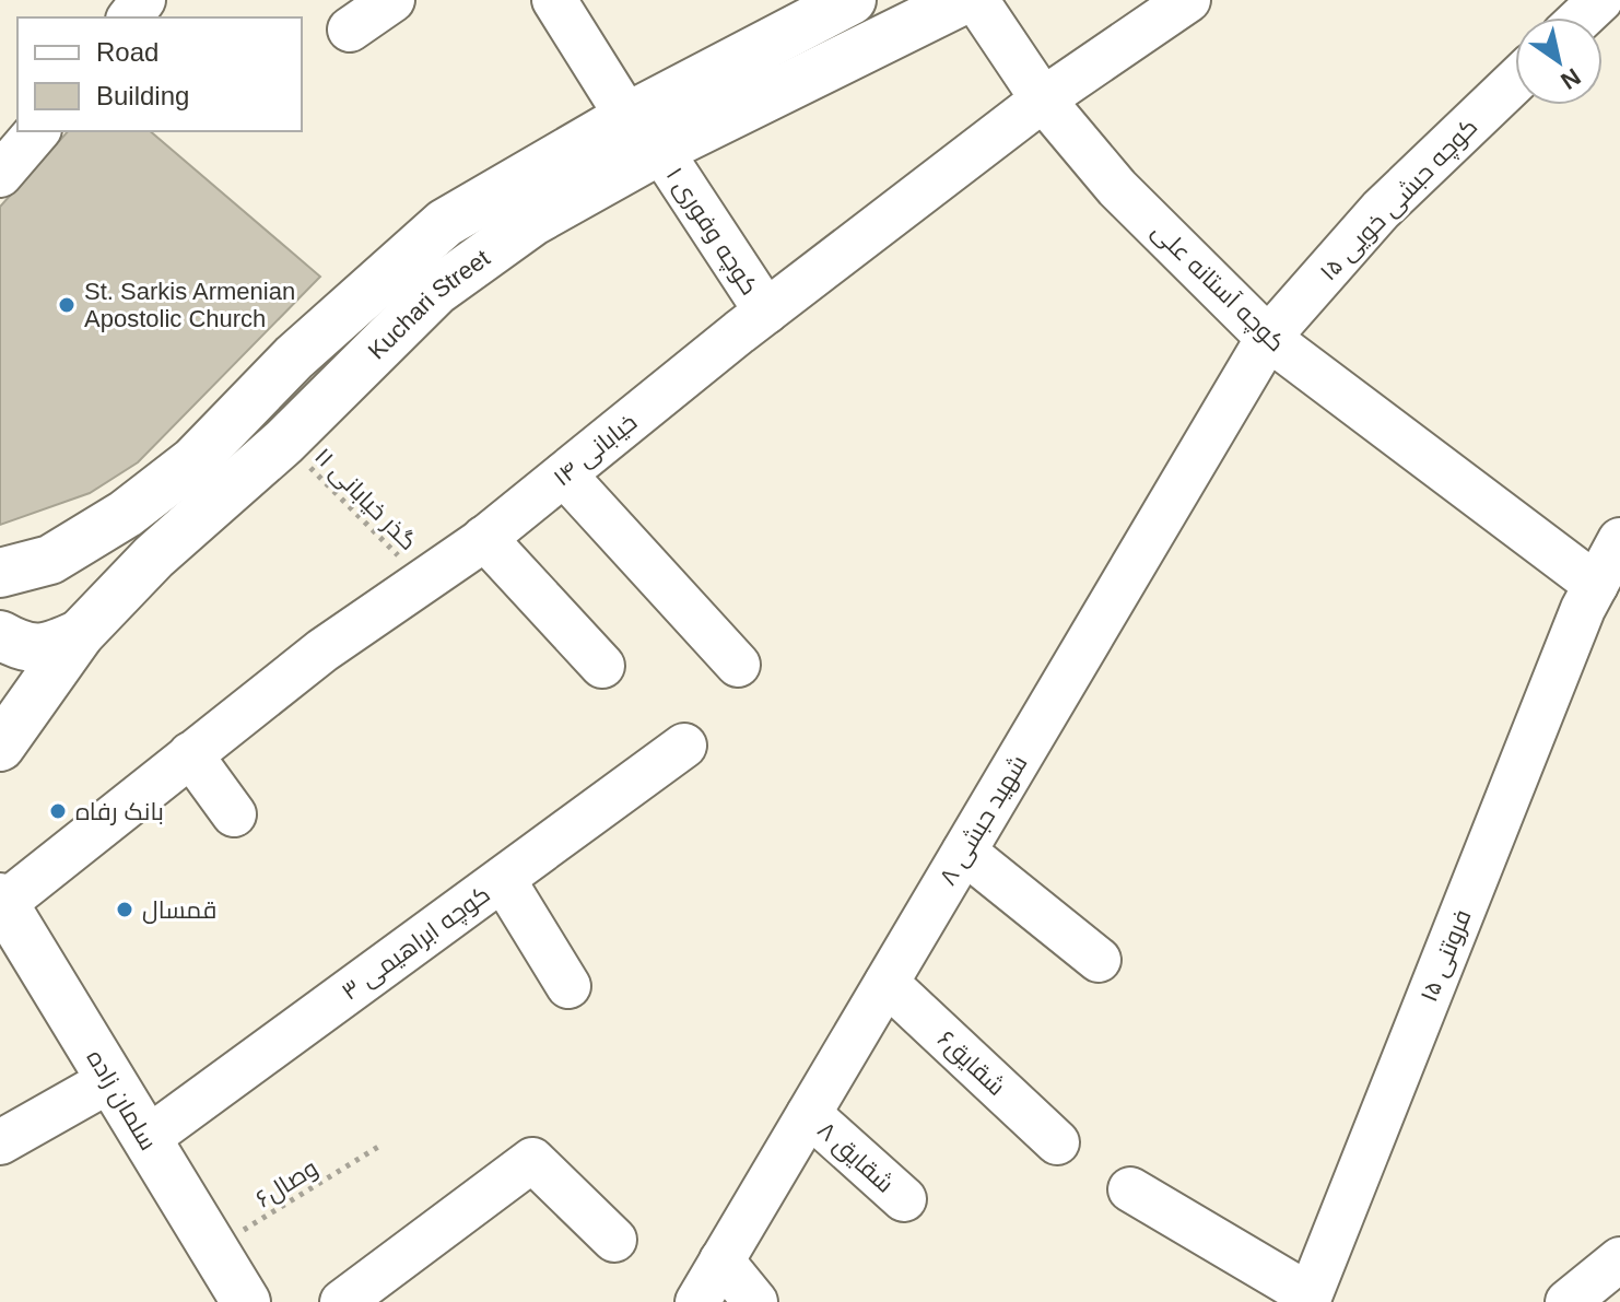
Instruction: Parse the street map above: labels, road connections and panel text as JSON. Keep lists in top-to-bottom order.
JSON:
{
  "streets": {
    "main road": ["Kuchari Street", "سلمان زاده"],
    "street": [
      "کوچه حبشی خویی ۱۵",
      "کوچه وفوری ۱",
      "کوچه آستانه علی",
      "خیابانی ۱۴",
      "شهید حبشی ۸",
      "کوچه ابراهیمی ۳",
      "فروتنی ۱۵",
      "شقایق۶",
      "شقایق ۸"
    ],
    "path": ["گذر خیابانی ۱۱", "وصال۶"]
  },
  "crossings": [
    ["کوچه حبشی خویی ۱۵", "کوچه آستانه علی"],
    ["کوچه حبشی خویی ۱۵", "شهید حبشی ۸"],
    ["کوچه وفوری ۱", "Kuchari Street"],
    ["کوچه وفوری ۱", "خیابانی ۱۴"],
    ["کوچه آستانه علی", "خیابانی ۱۴"],
    ["کوچه آستانه علی", "شهید حبشی ۸"],
    ["کوچه آستانه علی", "فروتنی ۱۵"],
    ["Kuchari Street", "گذر خیابانی ۱۱"],
    ["خیابانی ۱۴", "گذر خیابانی ۱۱"],
    ["خیابانی ۱۴", "سلمان زاده"],
    ["شهید حبشی ۸", "شقایق۶"],
    ["شهید حبشی ۸", "شقایق ۸"],
    ["کوچه ابراهیمی ۳", "سلمان زاده"],
    ["سلمان زاده", "وصال۶"]
  ],
  "places": ["St. Sarkis Armenian Apostolic Church", "بانک رفاه", "قمسال"],
  "legend": ["Road", "Building"],
  "north": "bottom right"
}
